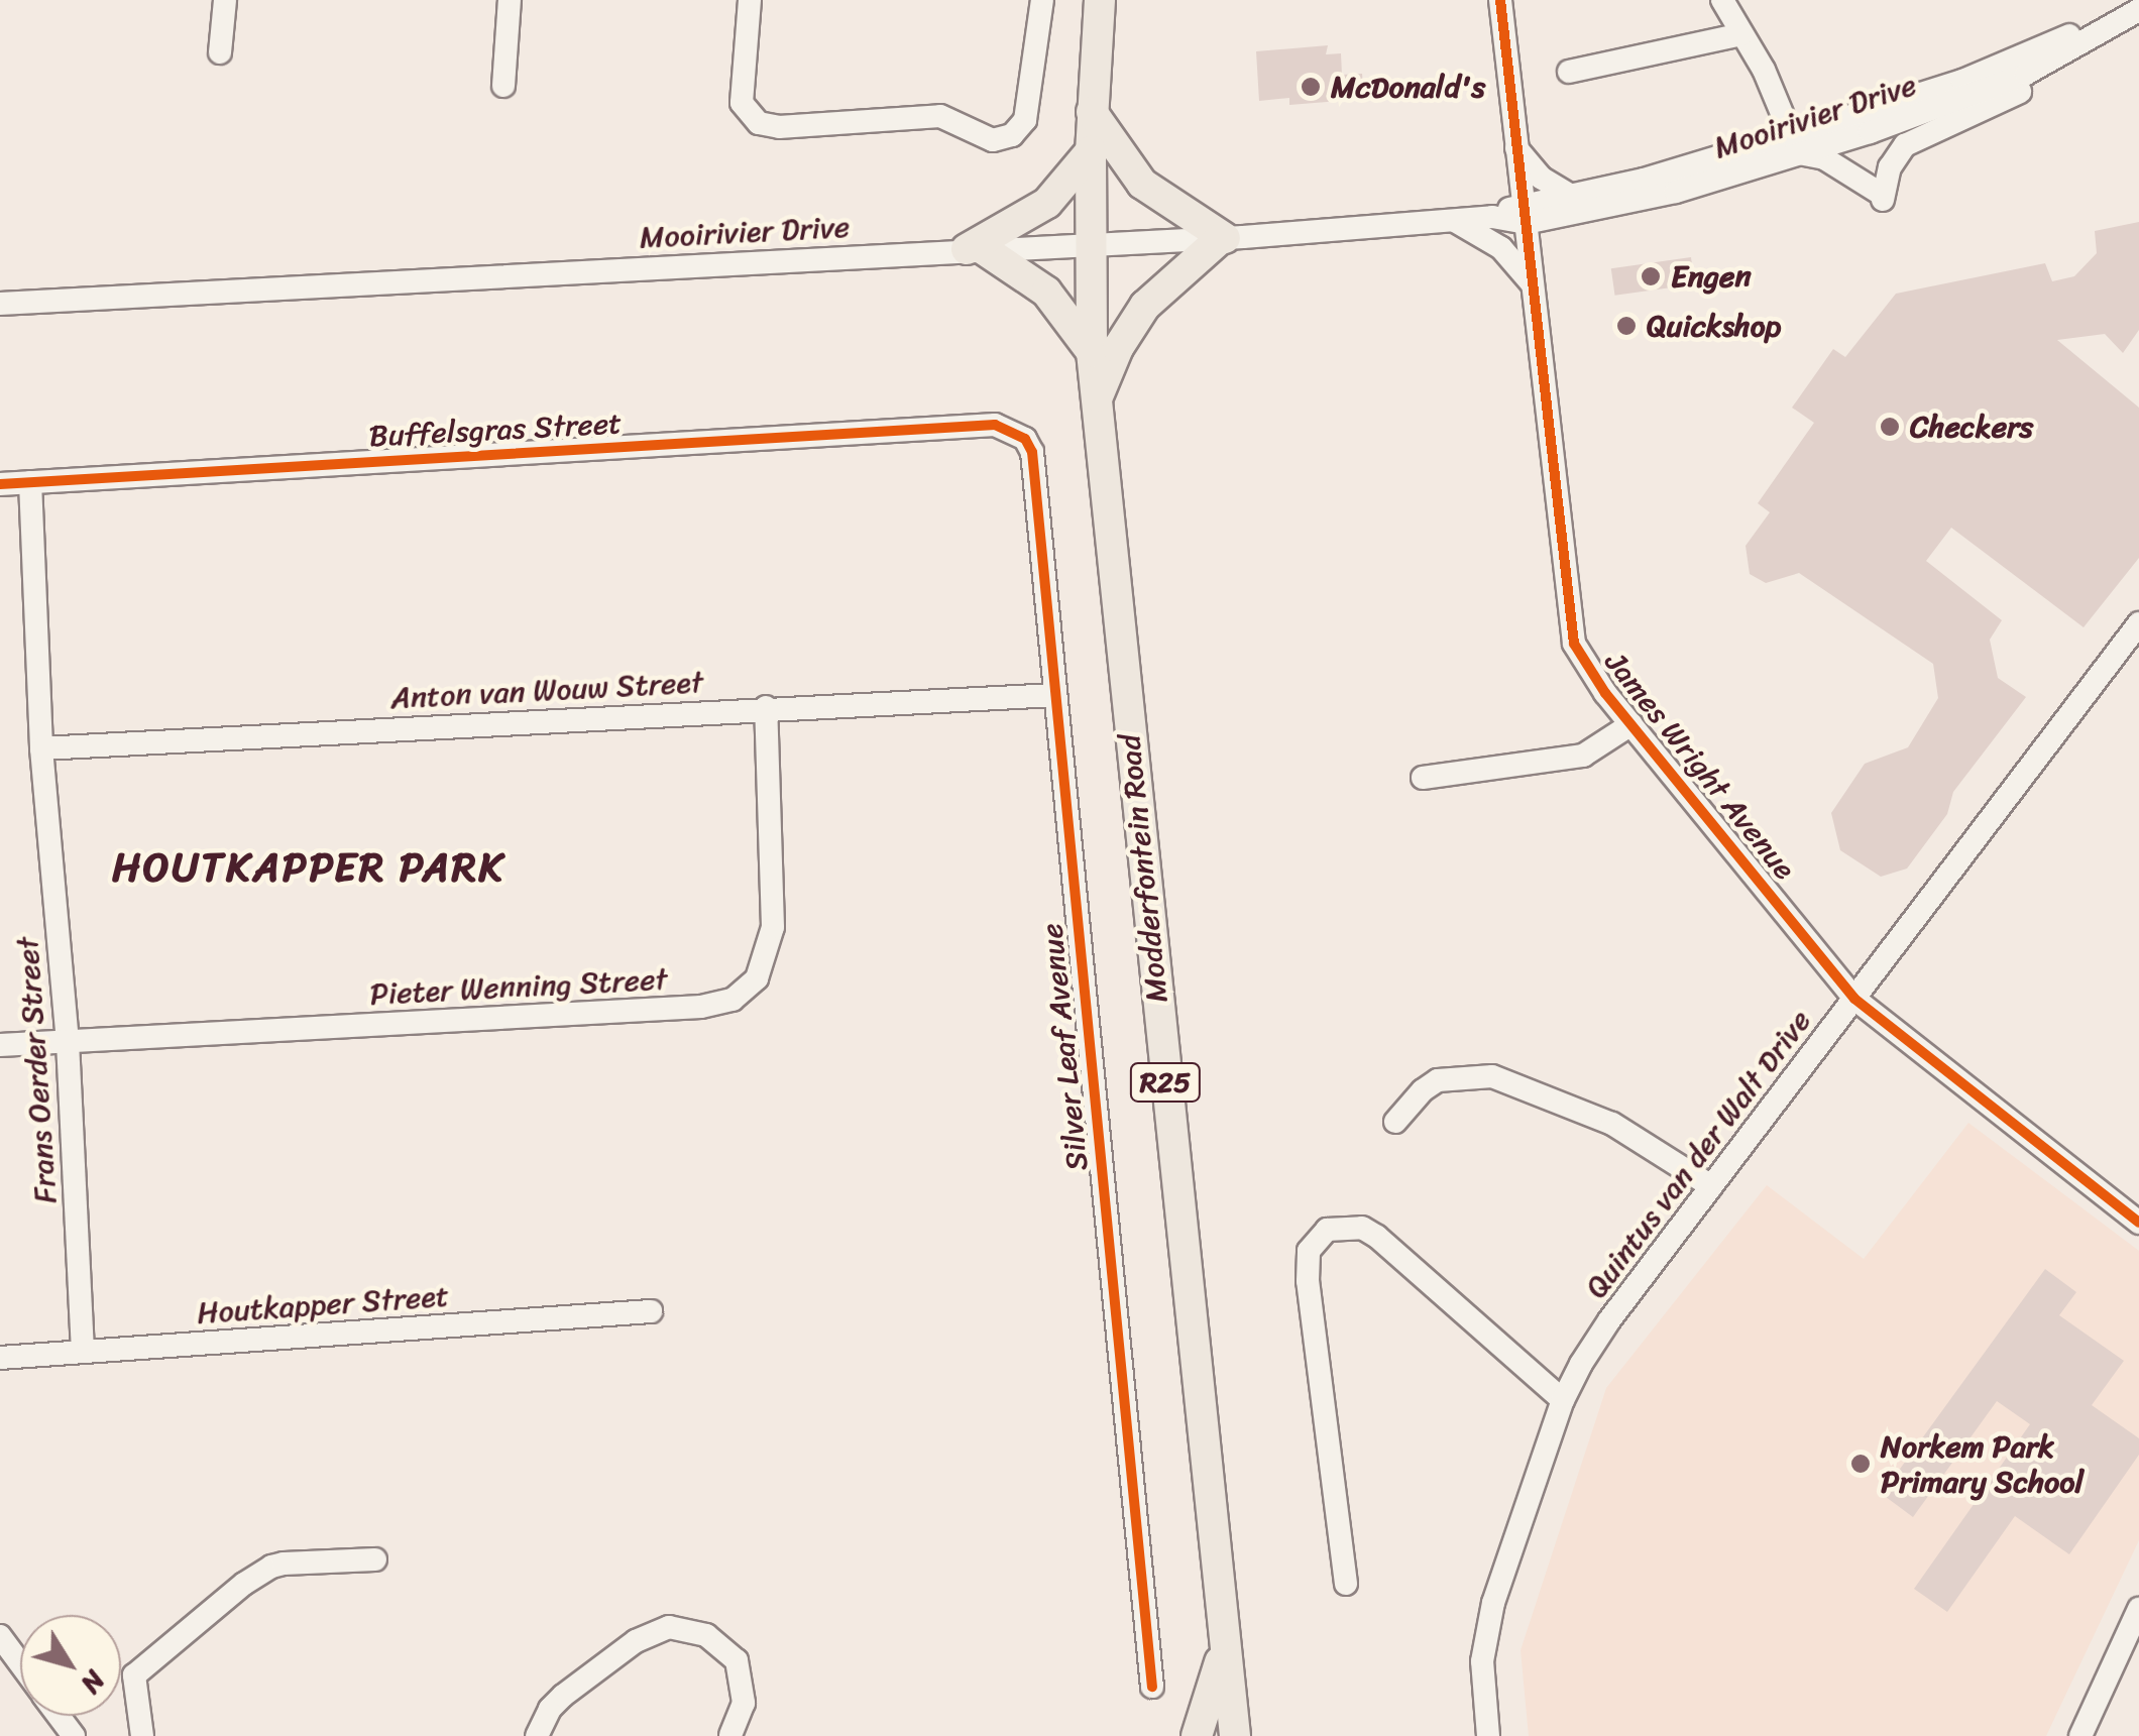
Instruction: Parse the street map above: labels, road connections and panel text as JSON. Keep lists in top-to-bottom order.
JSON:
{
  "streets": {
    "main road": ["Modderfontein Road", "R25"],
    "street": [
      "Mooirivier Drive",
      "Buffelsgras Street",
      "Anton van Wouw Street",
      "James Wright Avenue",
      "Pieter Wenning Street",
      "Silver Leaf Avenue",
      "Frans Oerder Street",
      "Quintus van der Walt Drive",
      "Houtkapper Street"
    ]
  },
  "crossings": [
    ["Mooirivier Drive", "James Wright Avenue"],
    ["Mooirivier Drive", "Modderfontein Road"],
    ["Buffelsgras Street", "Silver Leaf Avenue"],
    ["Buffelsgras Street", "Frans Oerder Street"],
    ["Anton van Wouw Street", "Pieter Wenning Street"],
    ["Anton van Wouw Street", "Silver Leaf Avenue"],
    ["Anton van Wouw Street", "Frans Oerder Street"],
    ["James Wright Avenue", "Quintus van der Walt Drive"],
    ["Pieter Wenning Street", "Frans Oerder Street"],
    ["Frans Oerder Street", "Houtkapper Street"]
  ],
  "districts": ["HOUTKAPPER PARK"],
  "places": [
    "McDonald's",
    "Engen",
    "Quickshop",
    "Checkers",
    "Norkem Park Primary School"
  ],
  "north": "bottom right"
}
